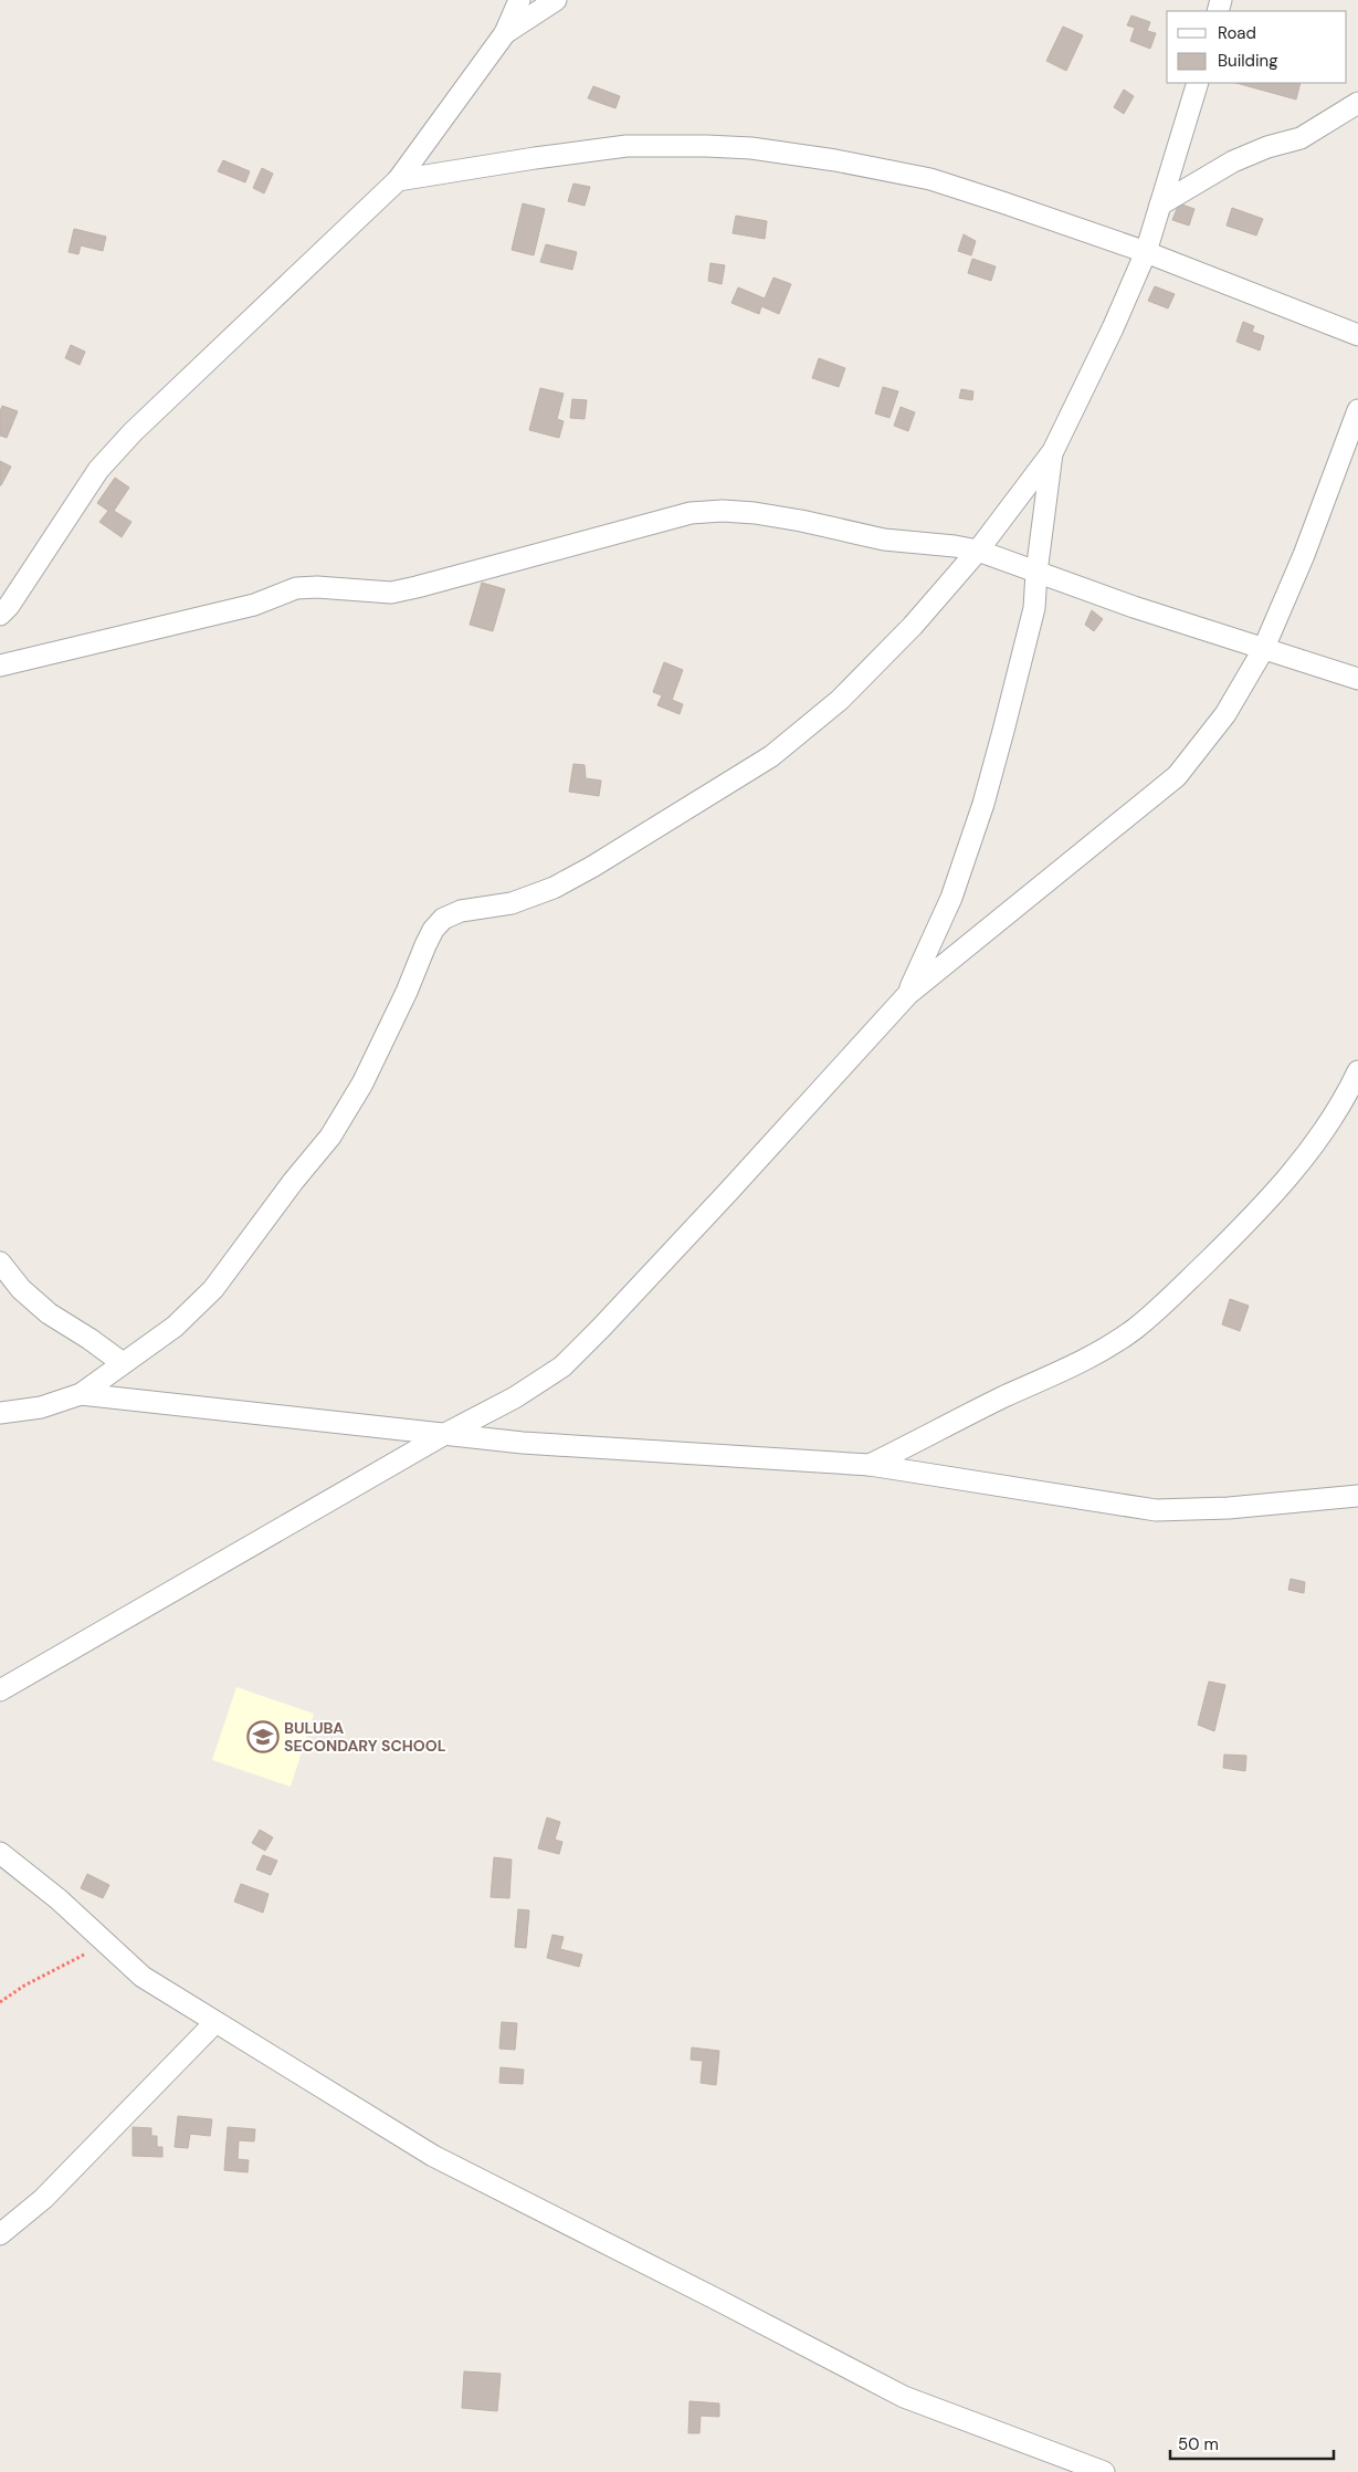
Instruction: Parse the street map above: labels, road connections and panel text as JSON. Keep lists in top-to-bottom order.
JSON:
{
  "places": {
    "school or university": ["BULUBA SECONDARY SCHOOL"]
  },
  "legend": ["Road", "Building"],
  "scale_bar": "50 m"
}
